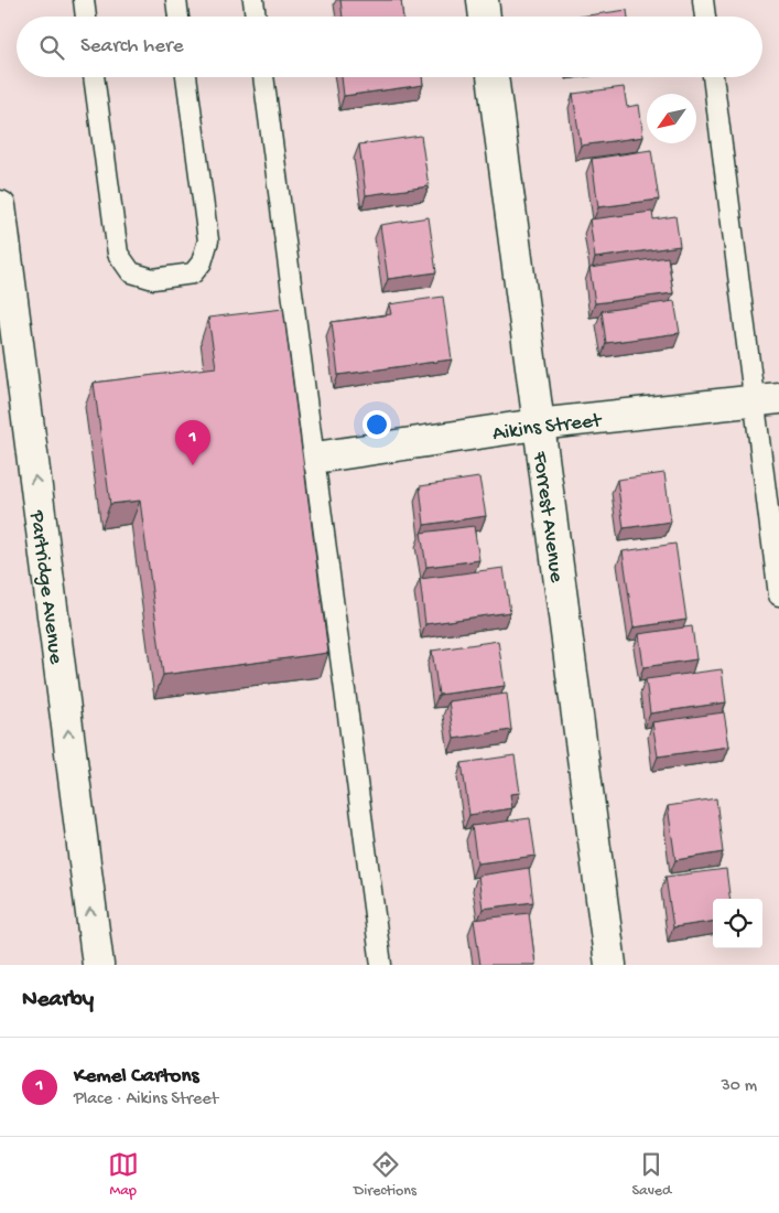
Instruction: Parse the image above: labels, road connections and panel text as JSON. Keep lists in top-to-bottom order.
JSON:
{
  "streets": {
    "street": ["Aikins Street", "Forrest Avenue", "Partridge Avenue"]
  },
  "crossings": [
    ["Aikins Street", "Forrest Avenue"]
  ],
  "one_way": ["Partridge Avenue"],
  "north": "bottom left",
  "page": {
    "search": "Search here",
    "pins": "1",
    "heading": "Nearby",
    "list": [
      {
        "mark": "1",
        "name": "Kemel Cartons",
        "note": "Place · Aikins Street",
        "value": "30 m"
      }
    ],
    "nav": ["Map", "Directions", "Saved"]
  }
}
